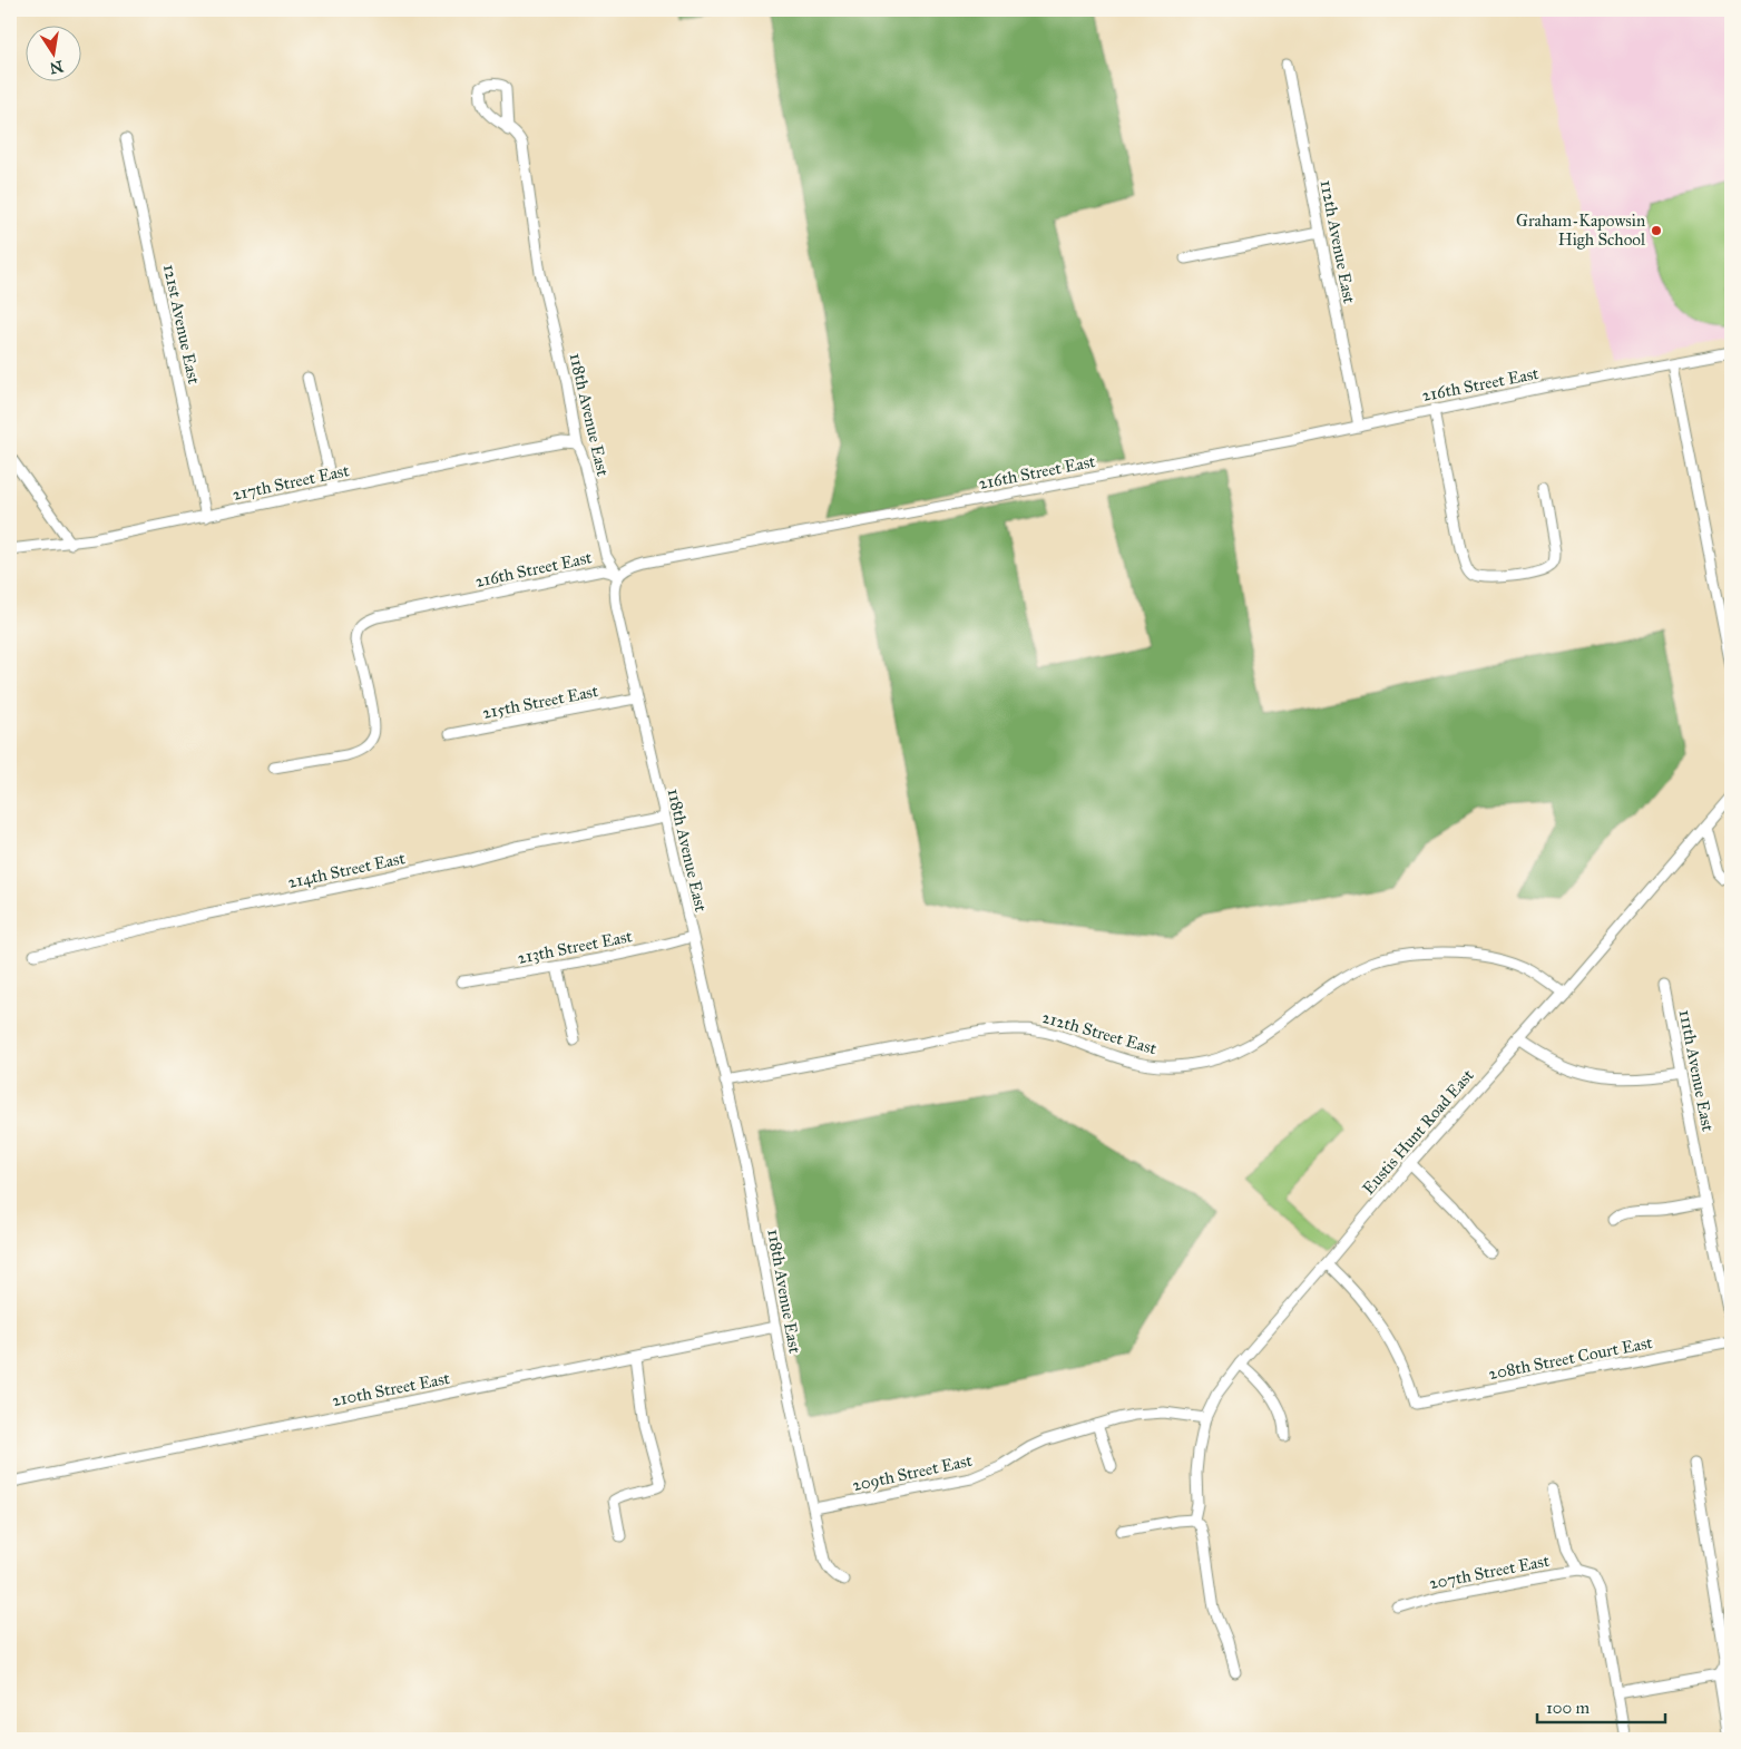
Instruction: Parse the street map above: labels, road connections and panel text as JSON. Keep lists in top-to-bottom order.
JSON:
{
  "streets": {
    "street": [
      "112th Avenue East",
      "121st Avenue East",
      "216th Street East",
      "118th Avenue East",
      "217th Street East",
      "215th Street East",
      "214th Street East",
      "213th Street East",
      "212th Street East",
      "111th Avenue East",
      "Eustis Hunt Road East",
      "208th Street Court East",
      "210th Street East",
      "209th Street East",
      "207th Street East"
    ]
  },
  "crossings": [
    ["112th Avenue East", "216th Street East"],
    ["121st Avenue East", "217th Street East"],
    ["216th Street East", "118th Avenue East"],
    ["118th Avenue East", "217th Street East"],
    ["118th Avenue East", "215th Street East"],
    ["118th Avenue East", "214th Street East"],
    ["118th Avenue East", "213th Street East"],
    ["118th Avenue East", "212th Street East"],
    ["118th Avenue East", "210th Street East"],
    ["118th Avenue East", "209th Street East"],
    ["212th Street East", "Eustis Hunt Road East"],
    ["Eustis Hunt Road East", "208th Street Court East"],
    ["Eustis Hunt Road East", "209th Street East"]
  ],
  "places": ["Graham-Kapowsin High School"],
  "scale_bar": "100 m",
  "north": "bottom"
}
